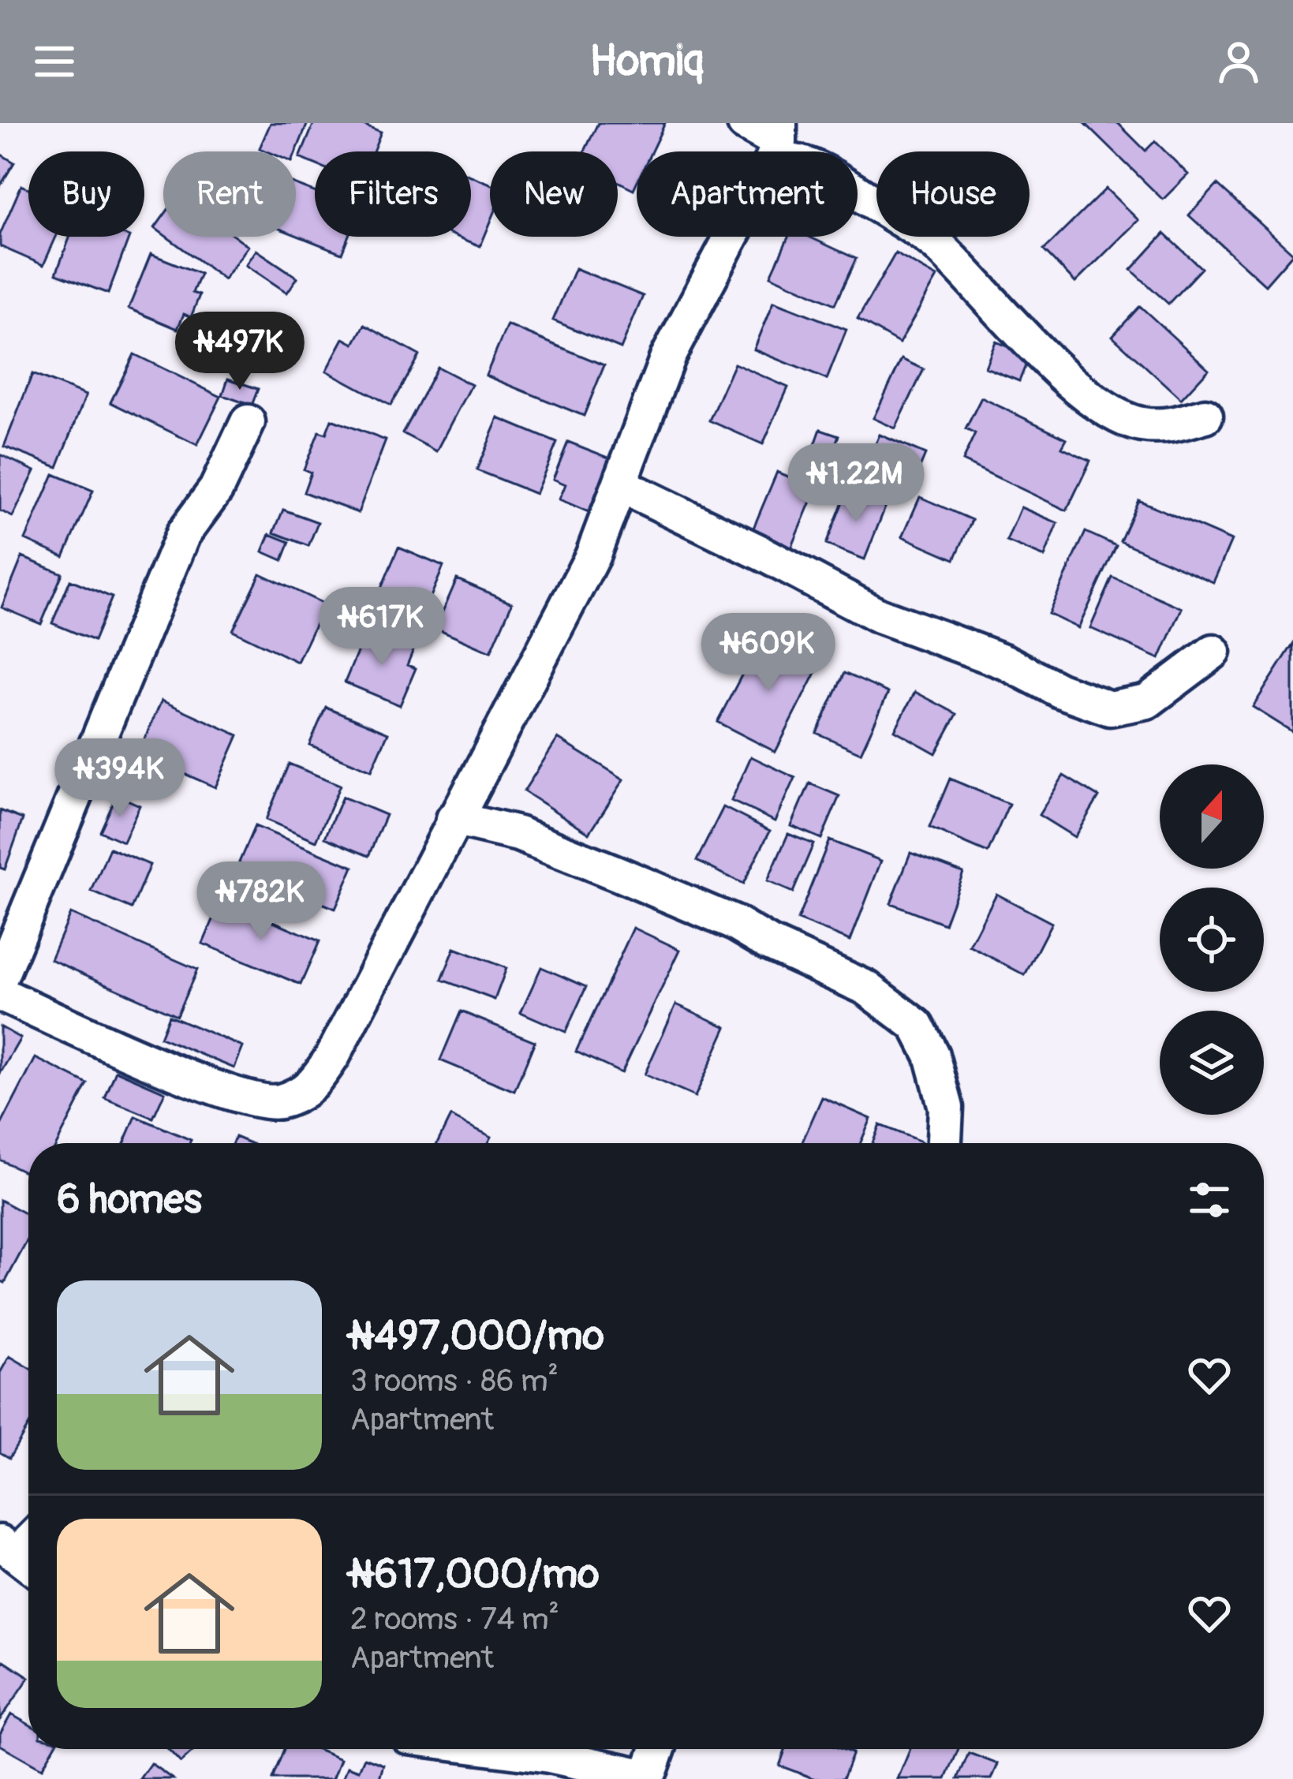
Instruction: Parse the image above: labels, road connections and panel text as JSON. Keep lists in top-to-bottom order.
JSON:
{
  "north": "top",
  "page": {
    "header": "Homiq",
    "chip": [
      "Buy",
      "Rent",
      "Filters",
      "New",
      "Apartment",
      "House"
    ],
    "price": [
      "₦497K",
      "₦1.22M",
      "₦617K",
      "₦609K",
      "₦394K",
      "₦782K"
    ],
    "heading": "6 homes",
    "list": [
      {
        "name": "₦497,000/mo",
        "note": "3 rooms · 86 m² · Apartment"
      },
      {
        "name": "₦617,000/mo",
        "note": "2 rooms · 74 m² · Apartment"
      }
    ]
  }
}
